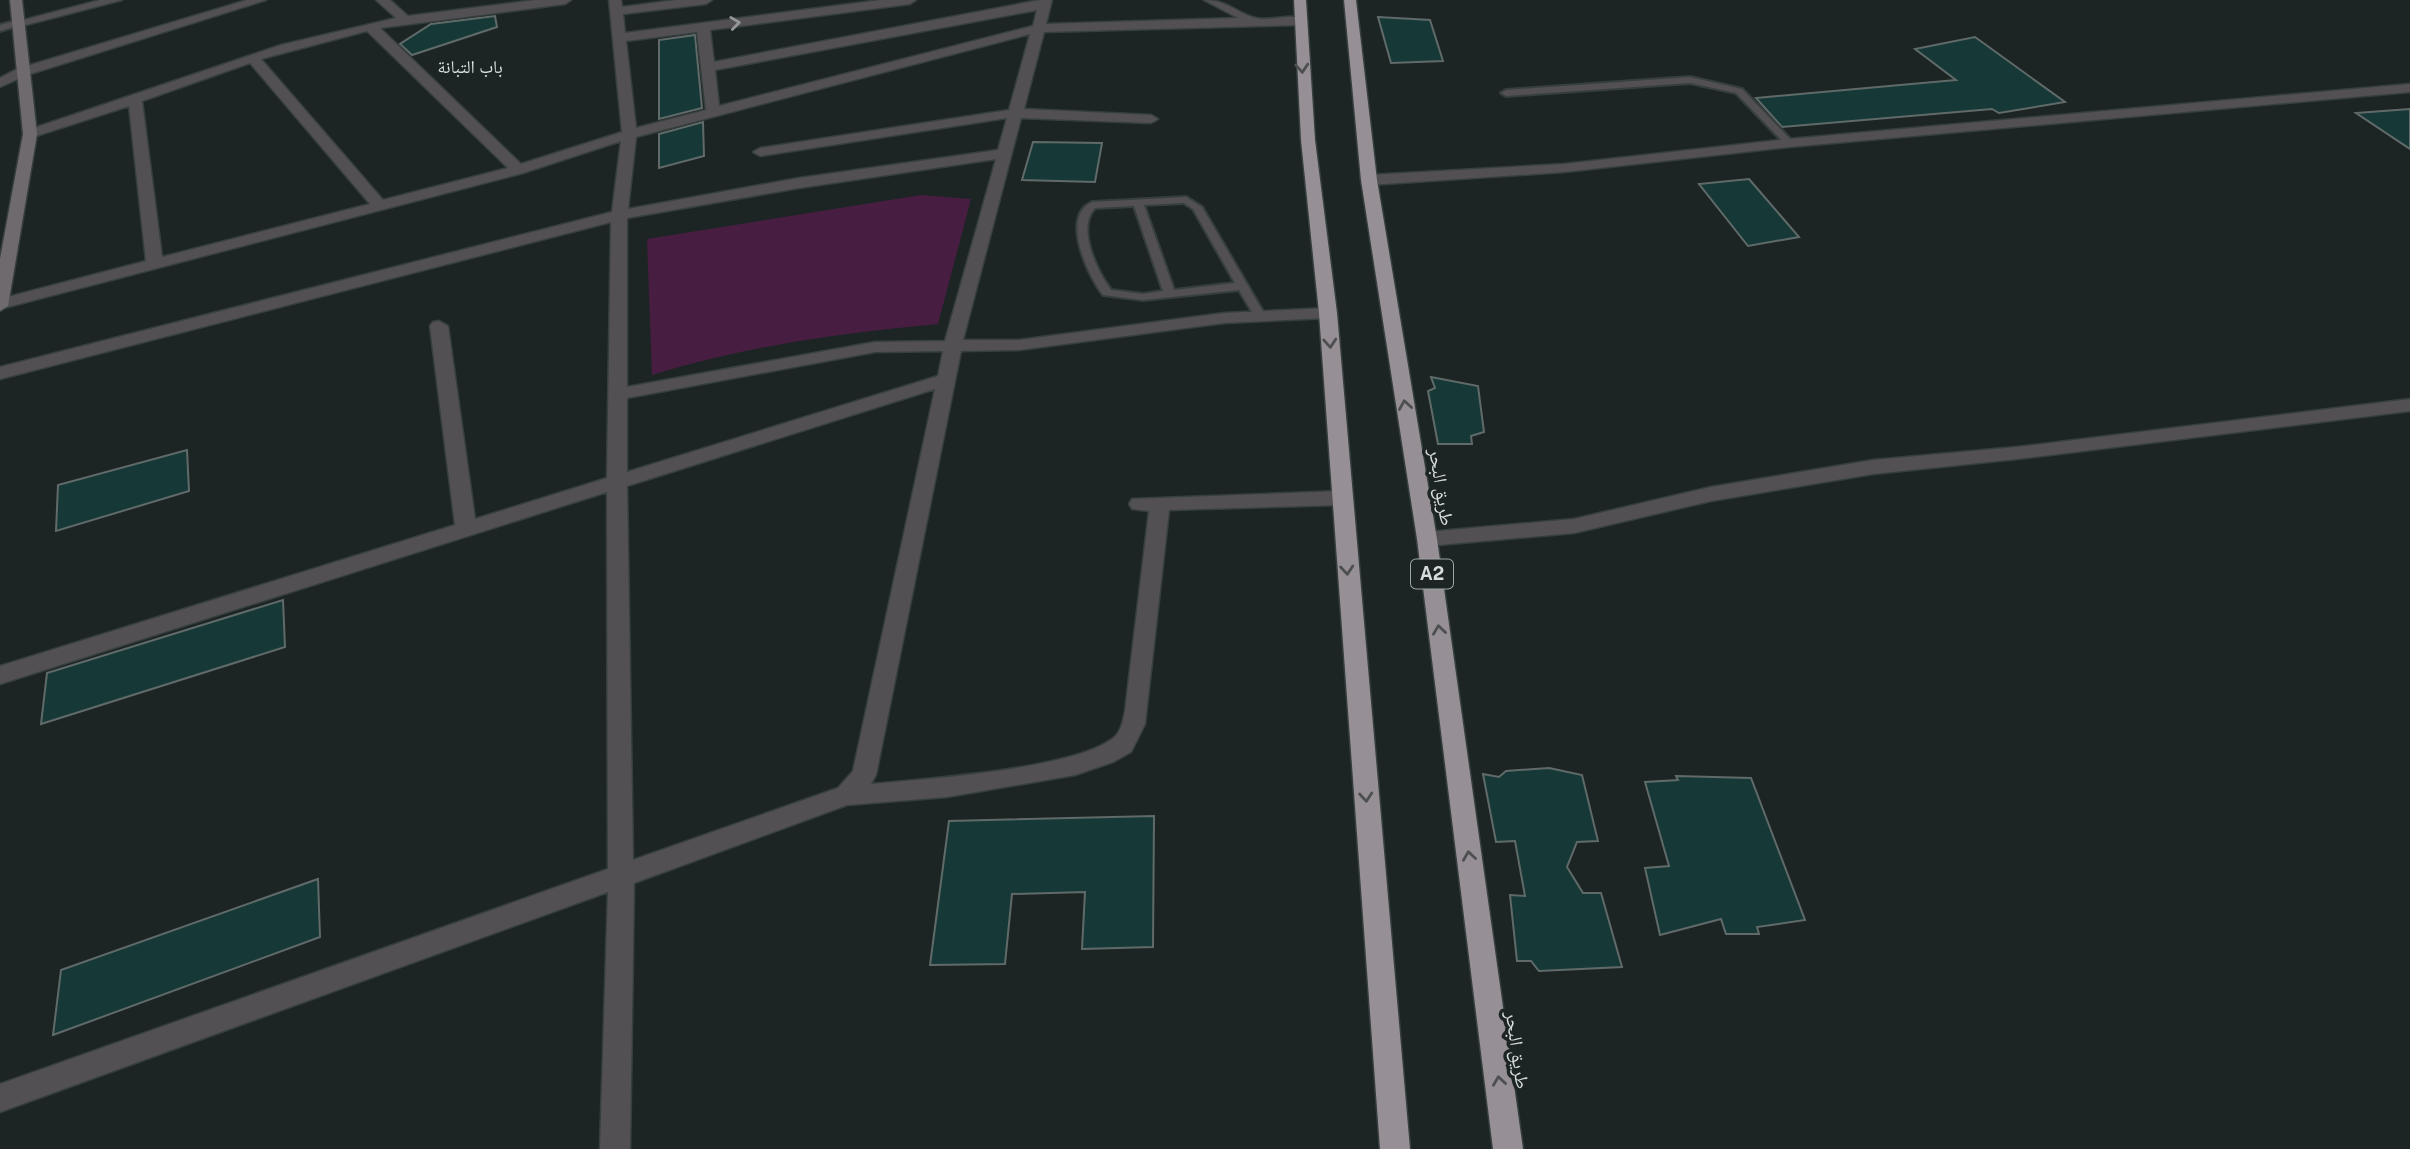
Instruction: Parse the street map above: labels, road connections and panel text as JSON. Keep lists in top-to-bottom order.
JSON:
{
  "streets": {
    "highway": ["طريق البحر", "A2"]
  },
  "districts": ["باب التبانة"]
}
